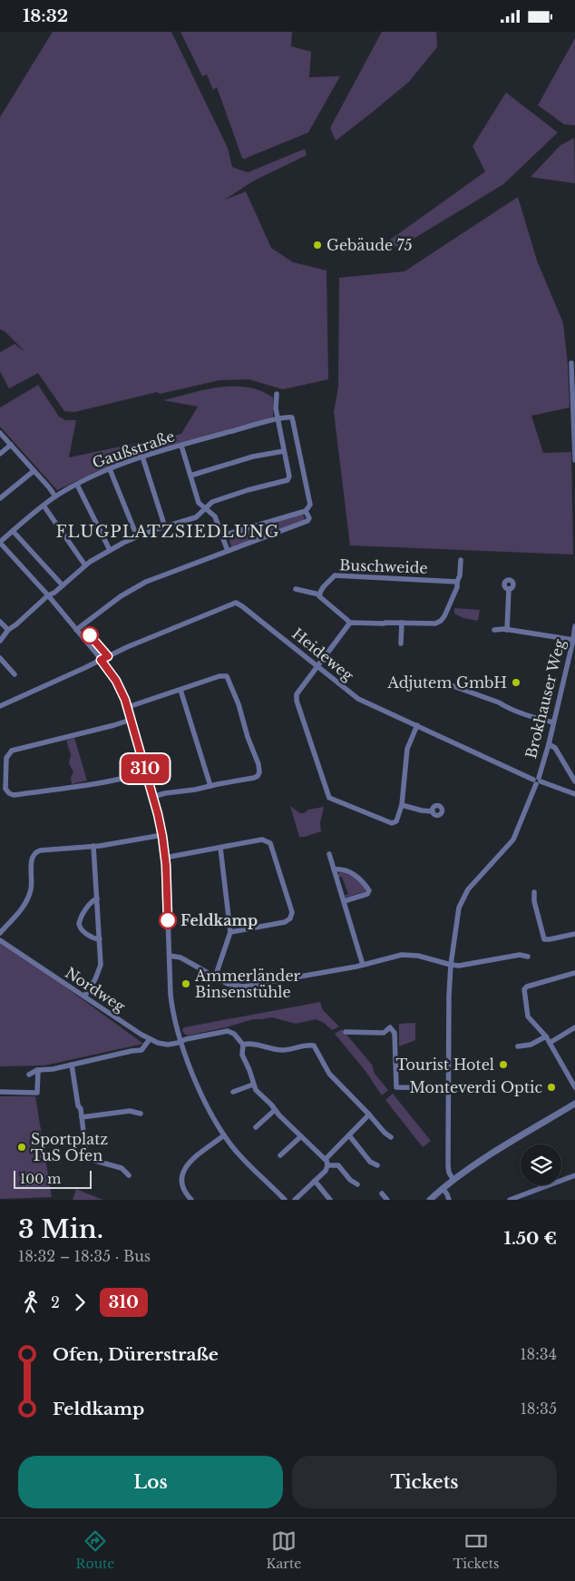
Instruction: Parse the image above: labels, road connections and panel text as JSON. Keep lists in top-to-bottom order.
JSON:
{
  "streets": {
    "street": [
      "Gaußstraße",
      "Buschweide",
      "Heideweg",
      "Brokhauser Weg",
      "Nordweg"
    ]
  },
  "crossings": [
    ["Heideweg", "Brokhauser Weg"]
  ],
  "districts": ["FLUGPLATZSIEDLUNG"],
  "places": [
    "Gebäude 75",
    "Adjutem GmbH",
    "Feldkamp",
    "Ammerländer Binsenstühle",
    "Tourist Hotel",
    "Monteverdi Optic",
    "Sportplatz TuS Ofen"
  ],
  "lines": ["bus line 310"],
  "scale_bar": "100 m",
  "page": {
    "status": "18:32",
    "on_map": "310",
    "scale": "100 m",
    "heading": ["3 Min.", "18:32 – 18:35 · Bus", "1.50 €"],
    "legs": ["2", "310"],
    "list": [
      {
        "name": "Ofen, Dürerstraße",
        "value": "18:34"
      },
      {
        "name": "Feldkamp",
        "value": "18:35"
      }
    ],
    "buttons": ["Los", "Tickets"],
    "tabs": ["Route", "Karte", "Tickets"]
  }
}
